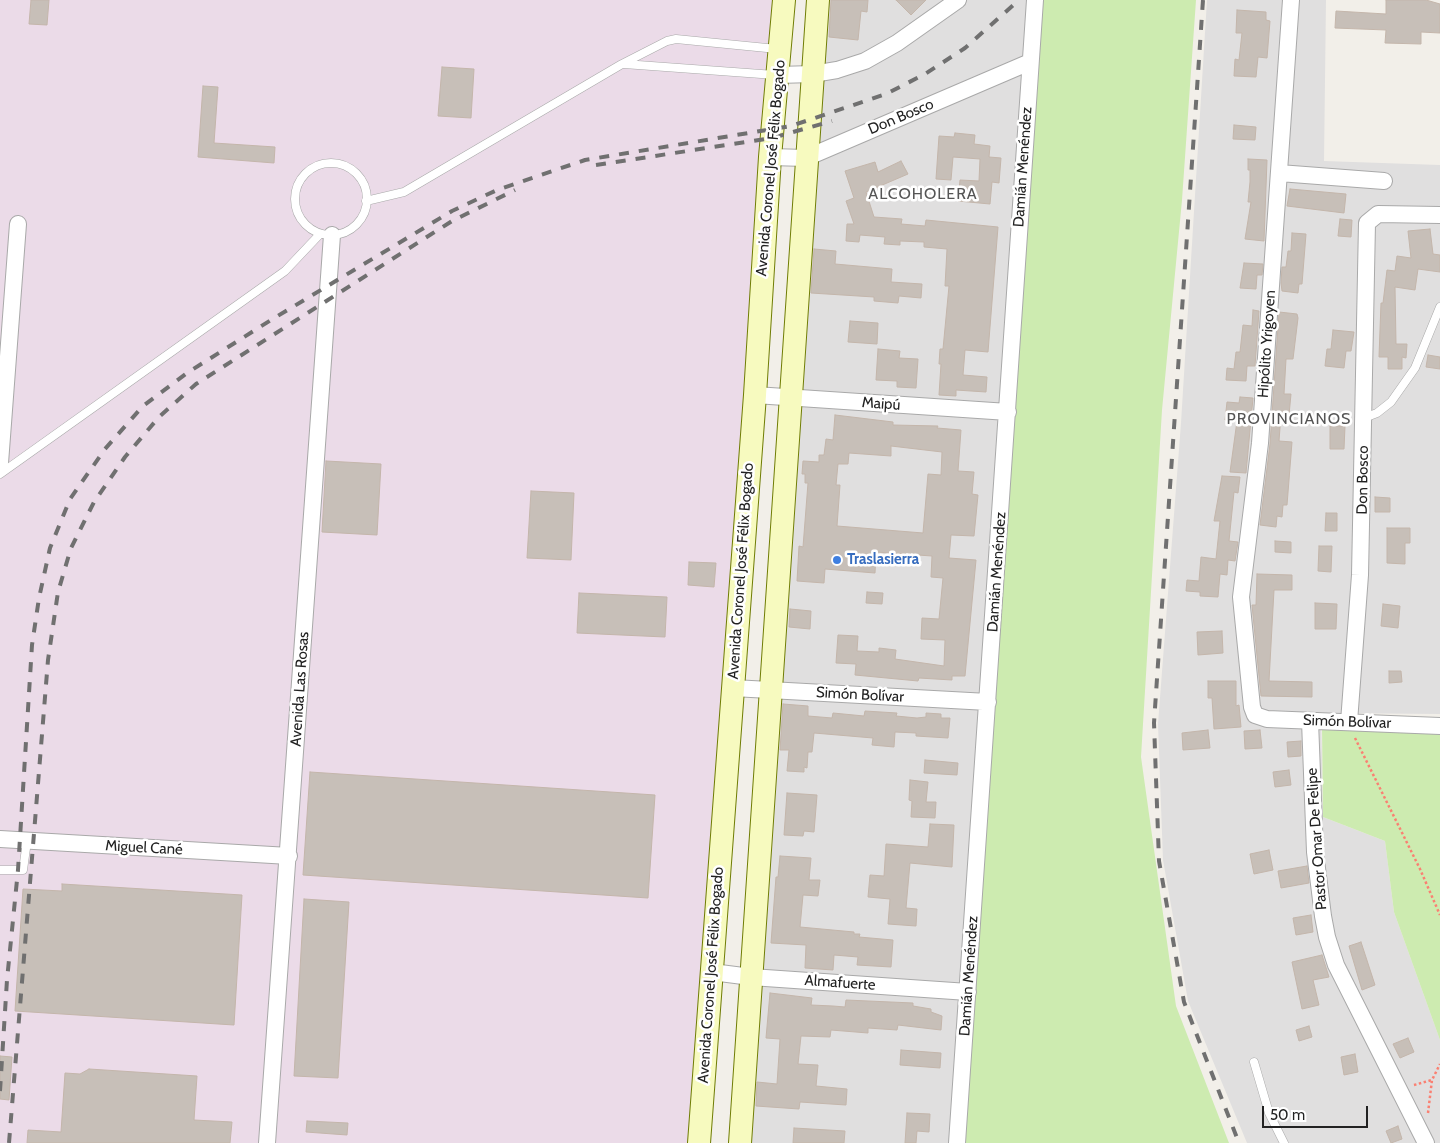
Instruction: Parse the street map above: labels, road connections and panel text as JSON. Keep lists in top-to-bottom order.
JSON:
{
  "streets": {
    "main road": ["Avenida Coronel José Félix Bogado"],
    "street": [
      "Don Bosco",
      "Damián Menéndez",
      "Hipólito Yrigoyen",
      "Maipú",
      "Avenida Las Rosas",
      "Simón Bolívar",
      "Pastor Omar De Felipe",
      "Miguel Cané",
      "Almafuerte"
    ]
  },
  "crossings": [
    ["Don Bosco", "Damián Menéndez"],
    ["Don Bosco", "Avenida Coronel José Félix Bogado"],
    ["Don Bosco", "Simón Bolívar"],
    ["Damián Menéndez", "Maipú"],
    ["Damián Menéndez", "Simón Bolívar"],
    ["Damián Menéndez", "Almafuerte"],
    ["Avenida Coronel José Félix Bogado", "Maipú"],
    ["Avenida Coronel José Félix Bogado", "Simón Bolívar"],
    ["Avenida Coronel José Félix Bogado", "Almafuerte"],
    ["Hipólito Yrigoyen", "Simón Bolívar"],
    ["Avenida Las Rosas", "Miguel Cané"],
    ["Simón Bolívar", "Pastor Omar De Felipe"]
  ],
  "districts": ["ALCOHOLERA", "PROVINCIANOS"],
  "places": ["Traslasierra"],
  "scale_bar": "50 m"
}
